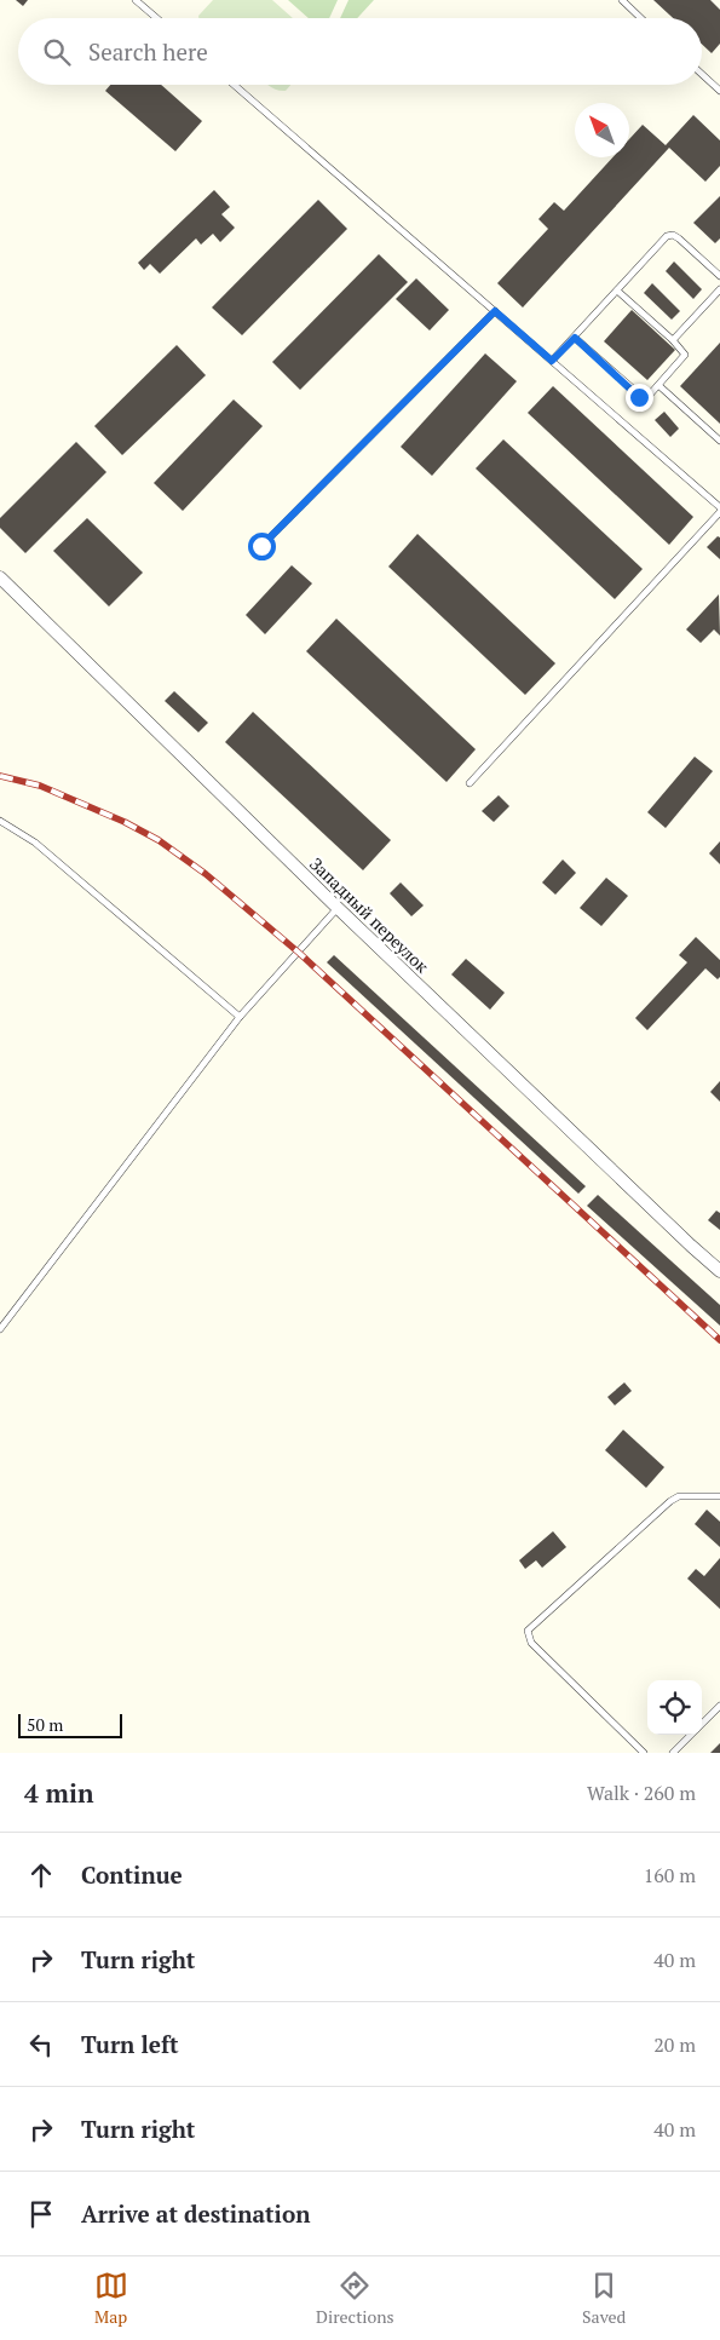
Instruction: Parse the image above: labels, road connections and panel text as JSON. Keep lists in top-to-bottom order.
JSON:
{
  "streets": {
    "street": ["Западный переулок"]
  },
  "scale_bar": "50 m",
  "north": "top left",
  "page": {
    "search": "Search here",
    "scale": "50 m",
    "heading": ["4 min", "Walk · 260 m"],
    "list": [
      ["Continue", "160 m"],
      ["Turn right", "40 m"],
      ["Turn left", "20 m"],
      ["Turn right", "40 m"],
      "Arrive at destination"
    ],
    "nav": ["Map", "Directions", "Saved"]
  }
}
